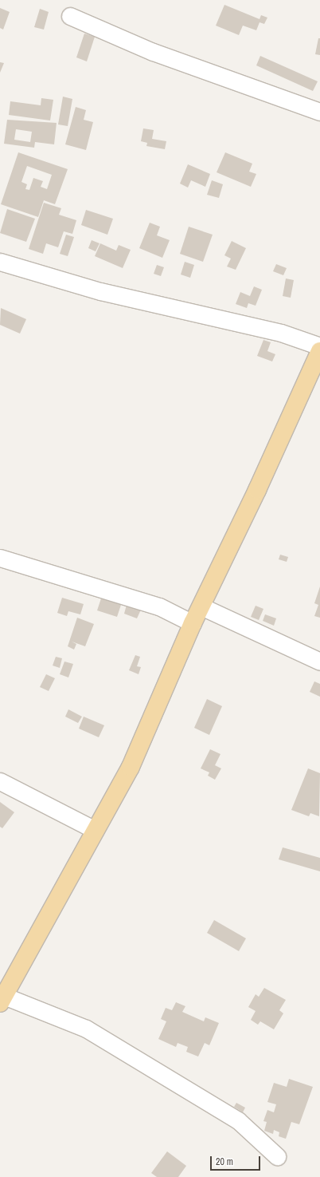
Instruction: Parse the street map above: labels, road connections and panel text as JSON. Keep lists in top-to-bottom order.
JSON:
{
  "scale_bar": "20 m"
}
